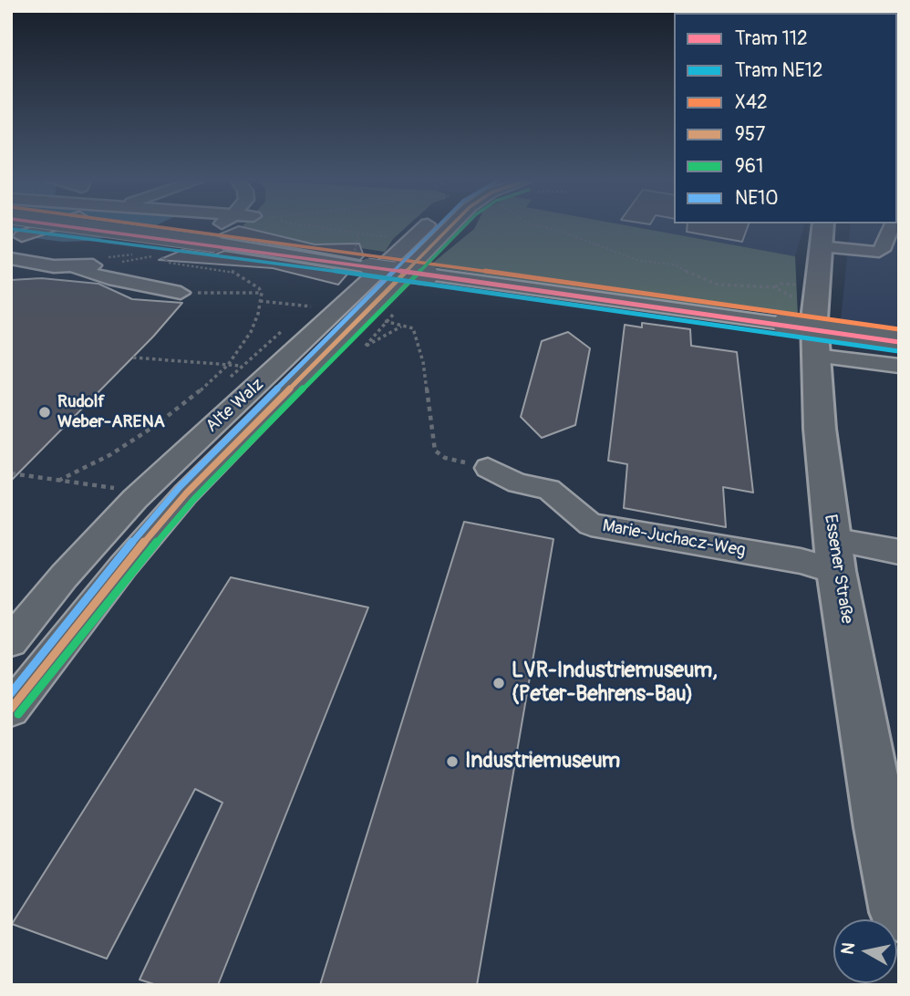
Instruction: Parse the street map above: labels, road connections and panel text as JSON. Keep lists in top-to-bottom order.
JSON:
{
  "streets": {
    "main road": ["Essener Straße"],
    "street": ["Alte Walz", "Marie-Juchacz-Weg"]
  },
  "crossings": [
    ["Marie-Juchacz-Weg", "Essener Straße"]
  ],
  "places": ["Rudolf Weber-ARENA", "LVR-Industriemuseum, (Peter-Behrens-Bau)", "Industriemuseum"],
  "lines": [
    "tram line 112",
    "transit line X42",
    "transit line 957",
    "transit line 961",
    "transit line NE10",
    "tram line NE12"
  ],
  "legend": [
    "Tram 112",
    "Tram NE12",
    "X42",
    "957",
    "961",
    "NE10"
  ],
  "north": "left"
}
